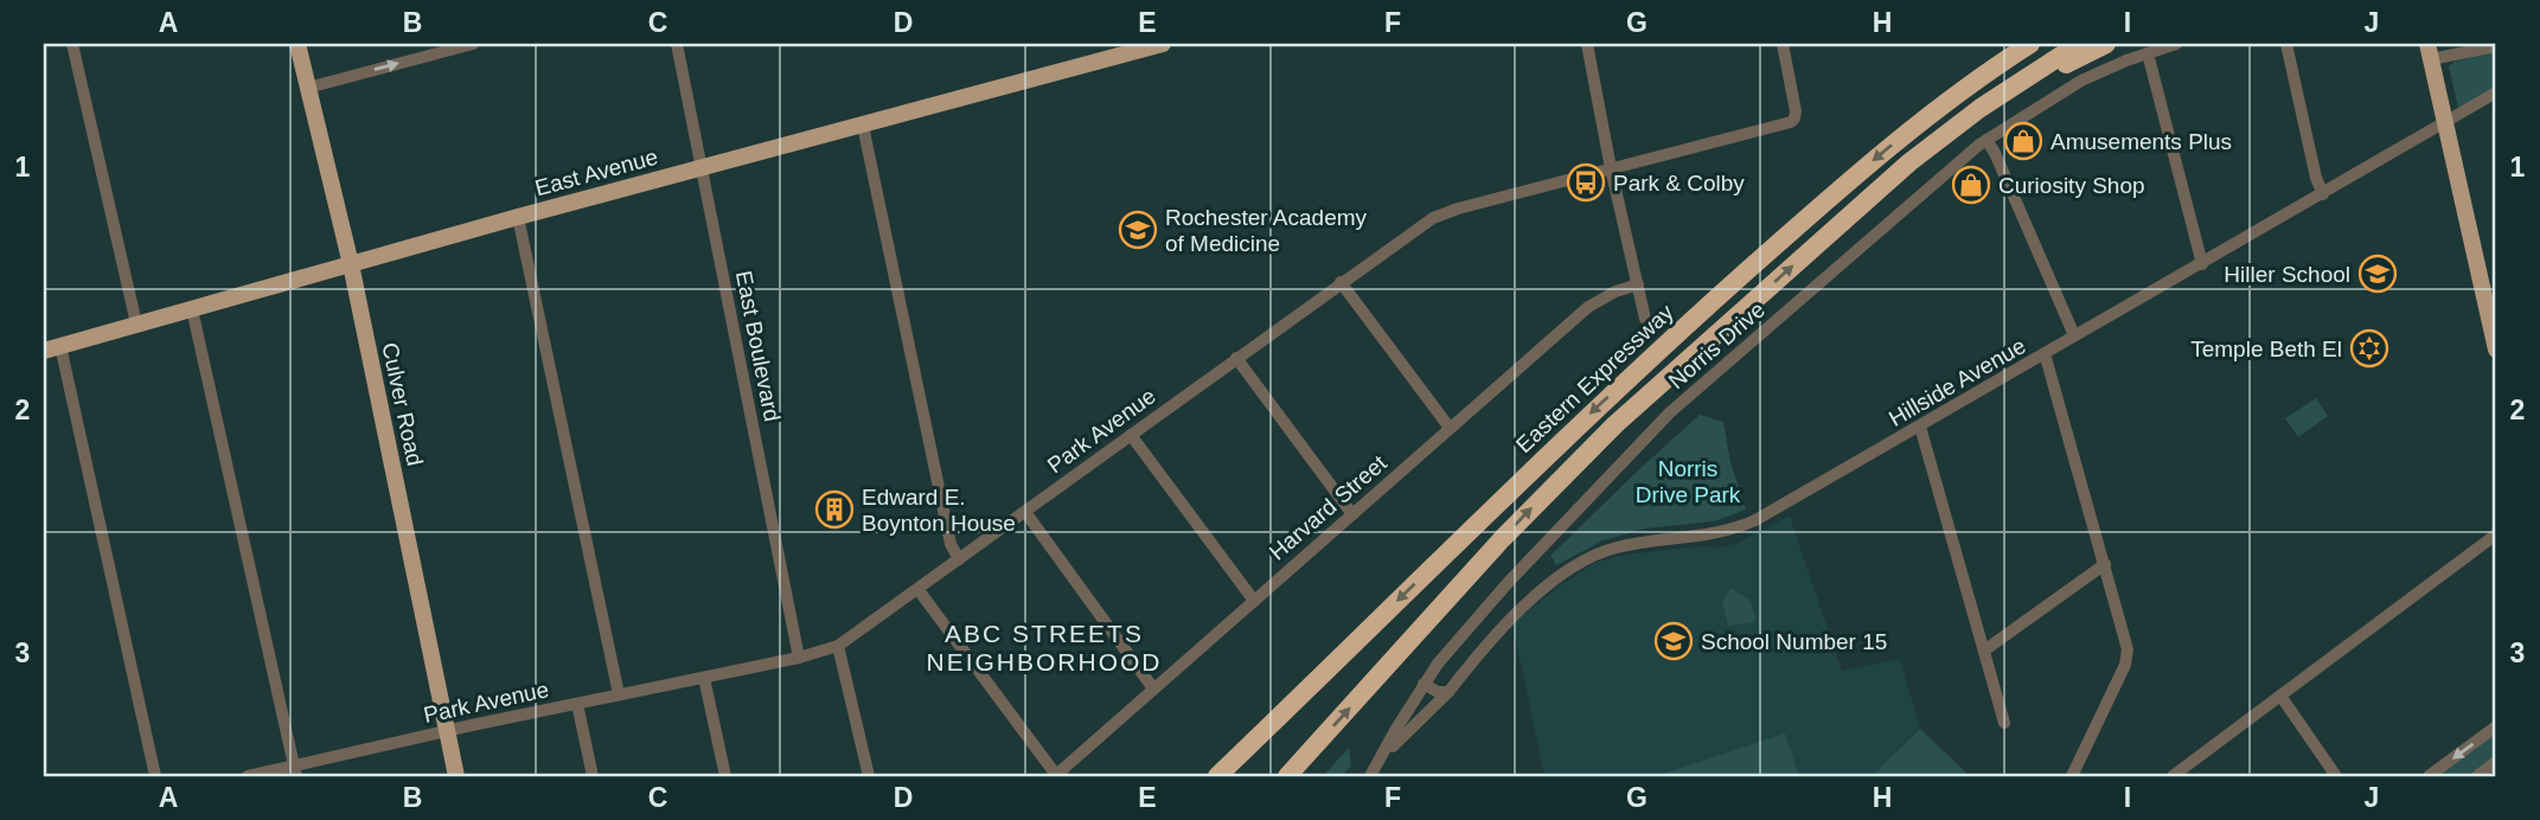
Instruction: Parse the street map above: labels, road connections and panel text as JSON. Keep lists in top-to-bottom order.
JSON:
{
  "streets": {
    "highway": ["Eastern Expressway"],
    "main road": ["East Avenue", "Culver Road"],
    "street": [
      "Norris Drive",
      "East Boulevard",
      "Hillside Avenue",
      "Park Avenue",
      "Harvard Street"
    ]
  },
  "crossings": [
    ["East Avenue", "East Boulevard"],
    ["East Avenue", "Culver Road"],
    ["Norris Drive", "Hillside Avenue"],
    ["East Boulevard", "Park Avenue"],
    ["Culver Road", "Park Avenue"]
  ],
  "districts": ["ABC STREETS NEIGHBORHOOD"],
  "parks": ["Norris Drive Park"],
  "places": {
    "shop": ["Amusements Plus", "Curiosity Shop"],
    "bus stop": ["Park & Colby"],
    "school or university": ["Rochester Academy of Medicine", "Hiller School", "School Number 15"],
    "synagogue": ["Temple Beth El"],
    "building": ["Edward E. Boynton House"]
  },
  "grid": {
    "columns": [
      "A",
      "B",
      "C",
      "D",
      "E",
      "F",
      "G",
      "H",
      "I",
      "J"
    ],
    "rows": ["1", "2", "3"]
  }
}
